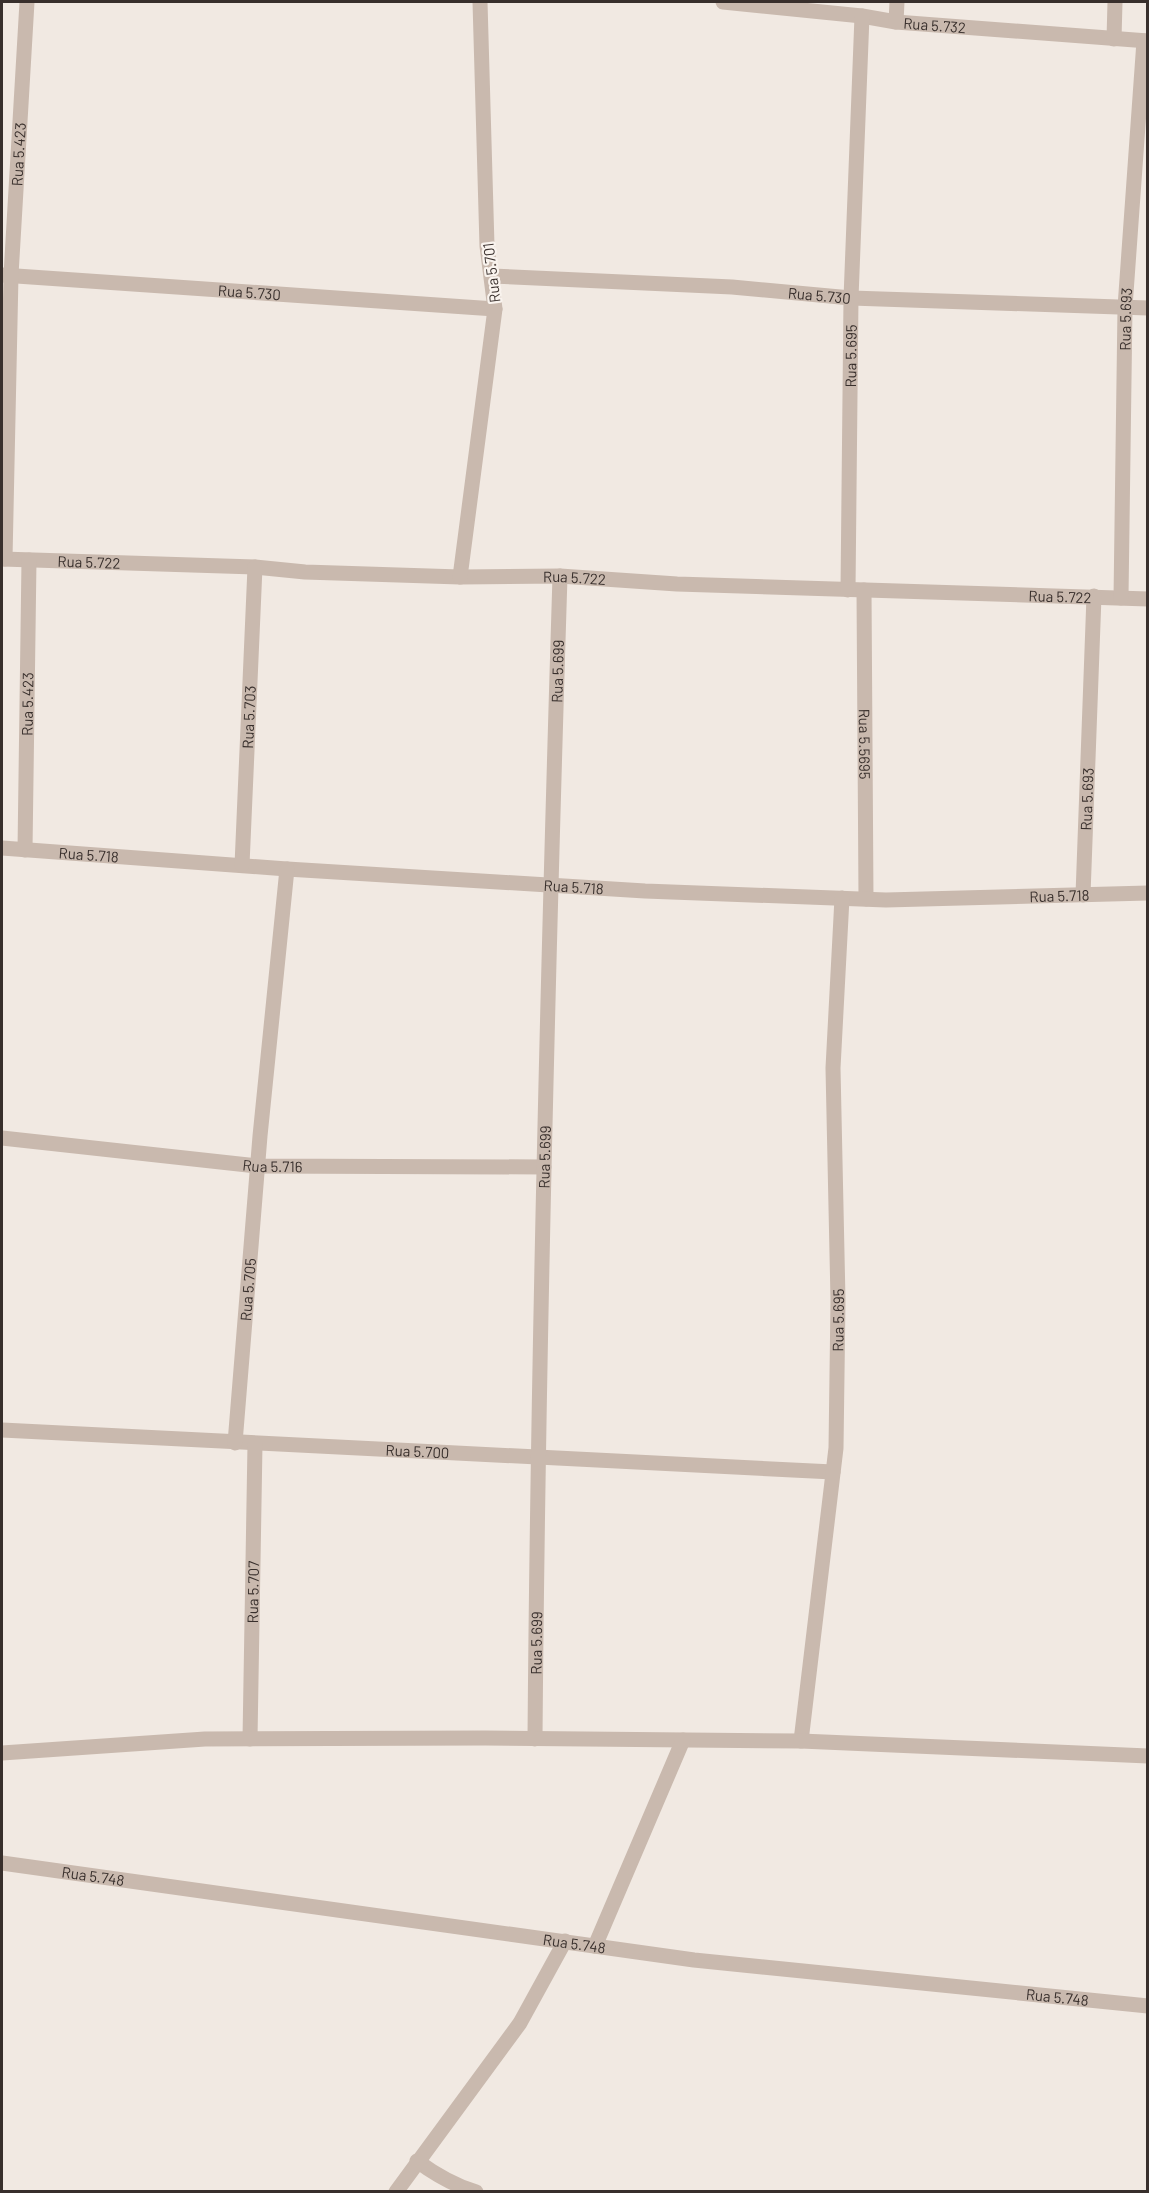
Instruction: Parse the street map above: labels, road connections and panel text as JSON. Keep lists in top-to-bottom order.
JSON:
{
  "streets": {
    "street": [
      "Rua 5.732",
      "Rua 5.423",
      "Rua 5.701",
      "Rua 5.730",
      "Rua 5.693",
      "Rua 5.695",
      "Rua 5.722",
      "Rua 5.699",
      "Rua 5.703",
      "Rua 5.5695",
      "Rua 5.718",
      "Rua 5.716",
      "Rua 5.705",
      "Rua 5.700",
      "Rua 5.707",
      "Rua 5.748"
    ]
  },
  "crossings": [
    ["Rua 5.732", "Rua 5.693"],
    ["Rua 5.732", "Rua 5.695"],
    ["Rua 5.423", "Rua 5.730"],
    ["Rua 5.423", "Rua 5.722"],
    ["Rua 5.423", "Rua 5.718"],
    ["Rua 5.701", "Rua 5.730"],
    ["Rua 5.701", "Rua 5.722"],
    ["Rua 5.730", "Rua 5.693"],
    ["Rua 5.730", "Rua 5.695"],
    ["Rua 5.693", "Rua 5.722"],
    ["Rua 5.693", "Rua 5.718"],
    ["Rua 5.695", "Rua 5.722"],
    ["Rua 5.695", "Rua 5.718"],
    ["Rua 5.695", "Rua 5.700"],
    ["Rua 5.722", "Rua 5.699"],
    ["Rua 5.722", "Rua 5.703"],
    ["Rua 5.722", "Rua 5.5695"],
    ["Rua 5.699", "Rua 5.718"],
    ["Rua 5.699", "Rua 5.716"],
    ["Rua 5.699", "Rua 5.700"],
    ["Rua 5.703", "Rua 5.718"],
    ["Rua 5.5695", "Rua 5.718"],
    ["Rua 5.718", "Rua 5.705"],
    ["Rua 5.716", "Rua 5.705"],
    ["Rua 5.705", "Rua 5.700"],
    ["Rua 5.700", "Rua 5.707"]
  ]
}
